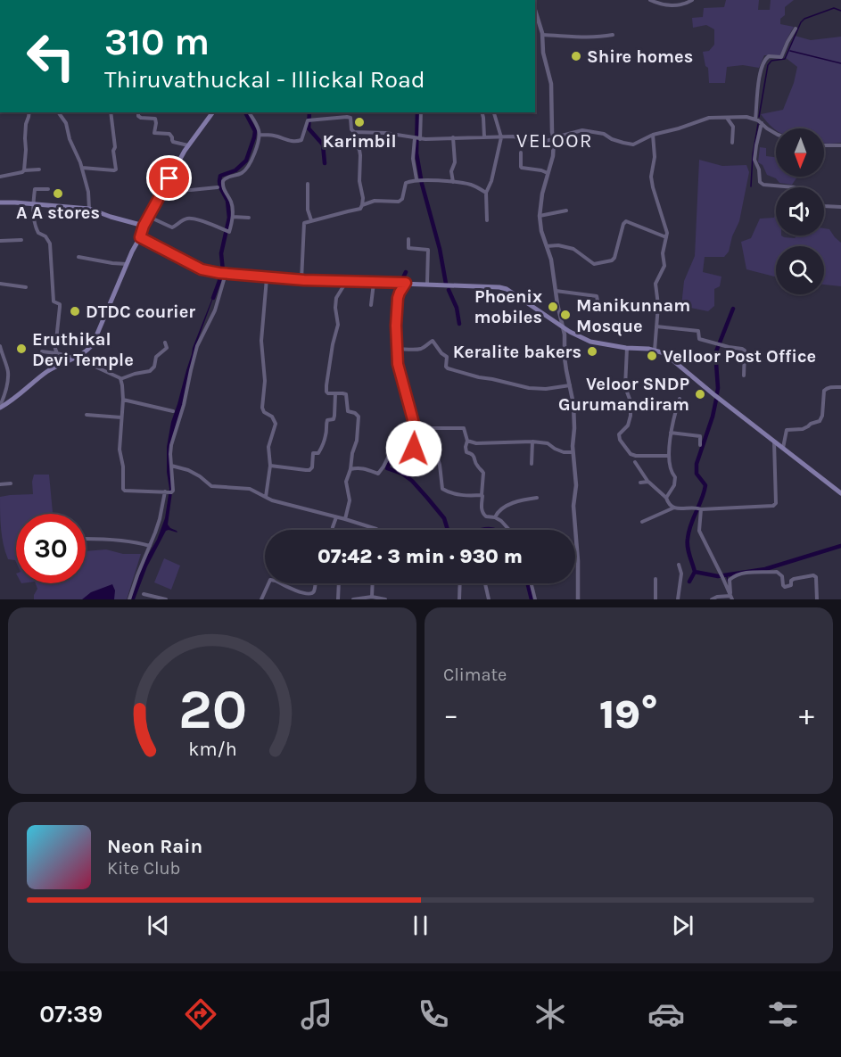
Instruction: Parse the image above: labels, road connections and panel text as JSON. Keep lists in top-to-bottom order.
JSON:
{
  "districts": ["VELOOR"],
  "places": [
    "Shire homes",
    "Karimbil",
    "A A stores",
    "Phoenix mobiles",
    "DTDC courier",
    "Manikunnam Mosque",
    "Eruthikal Devi Temple",
    "Keralite bakers",
    "Velloor Post Office",
    "Veloor SNDP Gurumandiram"
  ],
  "north": "bottom",
  "page": {
    "turn": ["310 m", "Thiruvathuckal - Illickal Road"],
    "limit": "30",
    "trip": "07:42 · 3 min · 930 m",
    "tile": "Climate",
    "heat": ["−", "19°", "+"],
    "song": ["Neon Rain", "Kite Club"],
    "tabs": "07:39",
    "gauge": ["20", "km/h"]
  }
}
